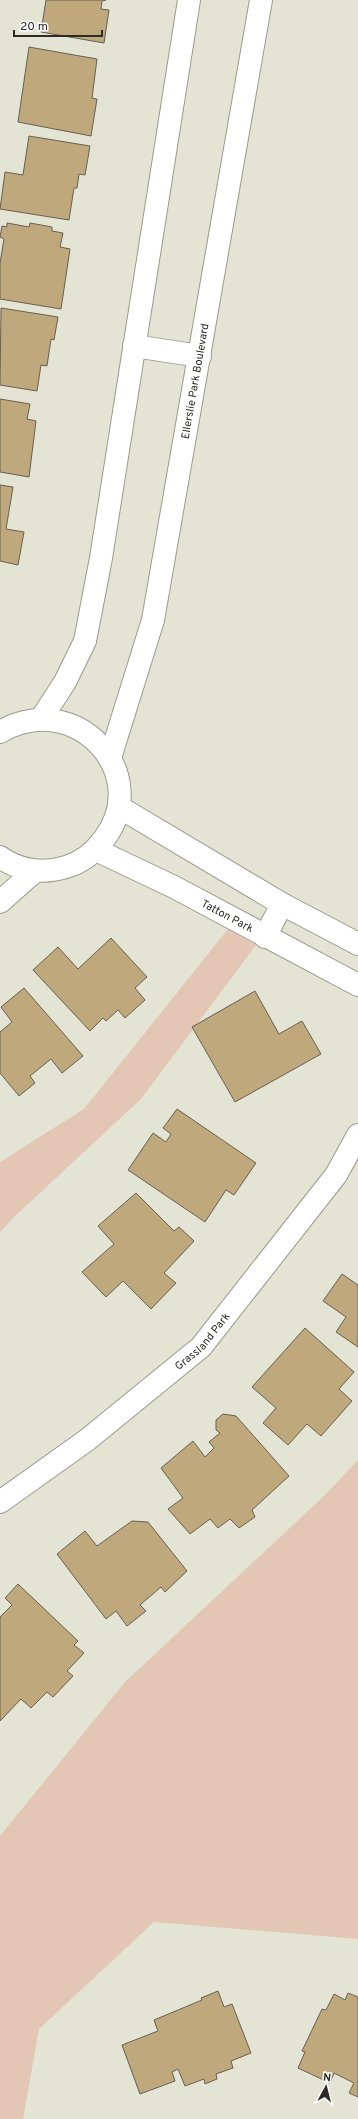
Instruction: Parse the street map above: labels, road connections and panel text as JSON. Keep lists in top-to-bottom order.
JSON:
{
  "streets": {
    "street": ["Ellerslie Park Boulevard", "Tatton Park", "Grassland Park"]
  },
  "scale_bar": "20 m",
  "north": "top"
}
